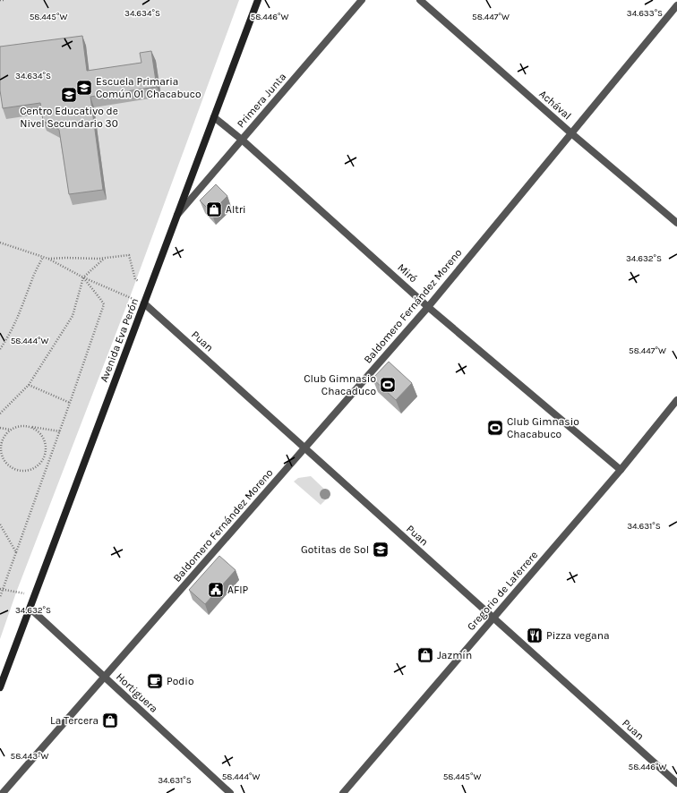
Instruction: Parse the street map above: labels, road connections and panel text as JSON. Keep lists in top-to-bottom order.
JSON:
{
  "streets": {
    "main road": ["Avenida Eva Perón"],
    "street": [
      "Primera Junta",
      "Achával",
      "Miró",
      "Baldomero Fernández Moreno",
      "Puan",
      "Gregorio de Laferrere",
      "Hortiguera"
    ]
  },
  "crossings": [
    ["Primera Junta", "Miró"],
    ["Primera Junta", "Avenida Eva Perón"],
    ["Achával", "Baldomero Fernández Moreno"],
    ["Miró", "Baldomero Fernández Moreno"],
    ["Miró", "Avenida Eva Perón"],
    ["Miró", "Gregorio de Laferrere"],
    ["Baldomero Fernández Moreno", "Puan"],
    ["Baldomero Fernández Moreno", "Hortiguera"],
    ["Avenida Eva Perón", "Puan"],
    ["Avenida Eva Perón", "Hortiguera"],
    ["Puan", "Gregorio de Laferrere"]
  ],
  "places": {
    "school or university": ["Escuela Primaria Común 01 Chacabuco", "Centro Educativo de Nivel Secundario 30", "Gotitas de Sol"],
    "shop": ["Altri", "Jazmín", "La Tercera"],
    "sports": ["Club Gimnasio Chacaduco", "Club Gimnasio Chacabuco"],
    "public building": ["AFIP"],
    "restaurant": ["Pizza vegana"],
    "cafe": ["Podio"]
  },
  "coordinates": [
    "34.633°S",
    "34.634°S",
    "58.445°W",
    "58.446°W",
    "58.447°W",
    "34.632°S",
    "58.444°W",
    "34.631°S",
    "58.443°W"
  ]
}
